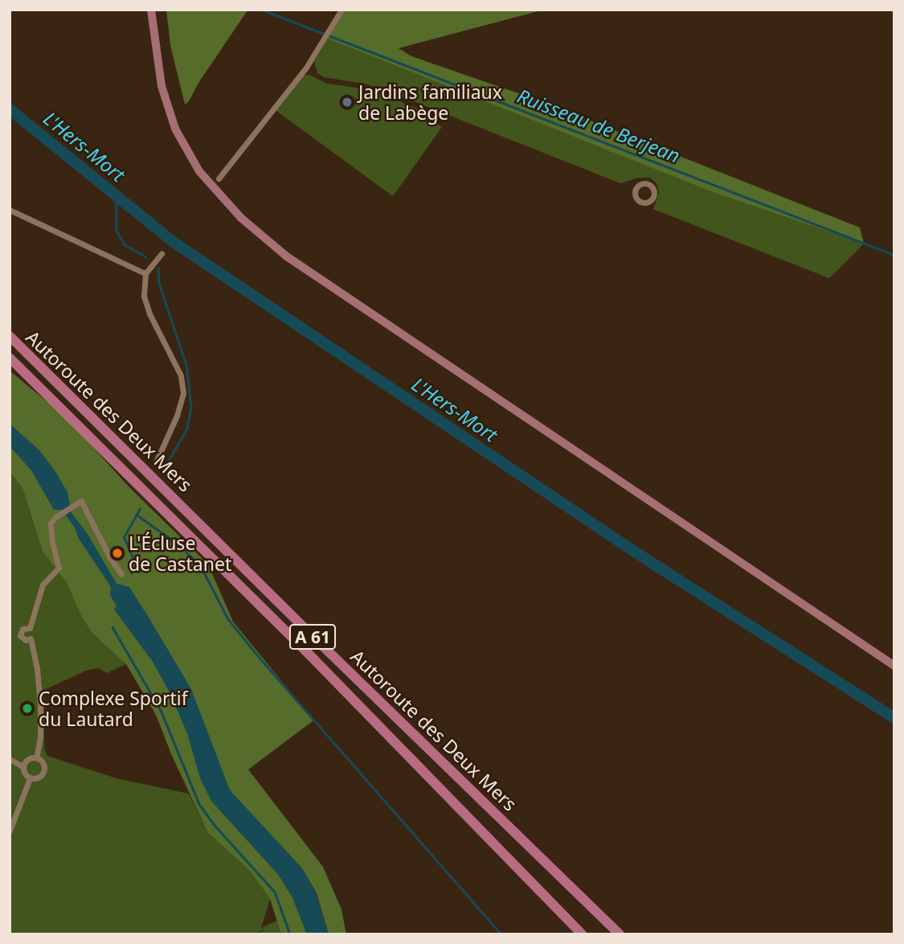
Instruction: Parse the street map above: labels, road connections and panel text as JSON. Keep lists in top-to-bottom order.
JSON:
{
  "streets": {
    "highway": ["Autoroute des Deux Mers", "A 61"]
  },
  "water": ["Ruisseau de Berjean", "L'Hers-Mort"],
  "places": ["Jardins familiaux de Labège", "L'Écluse de Castanet", "Complexe Sportif du Lautard"]
}
